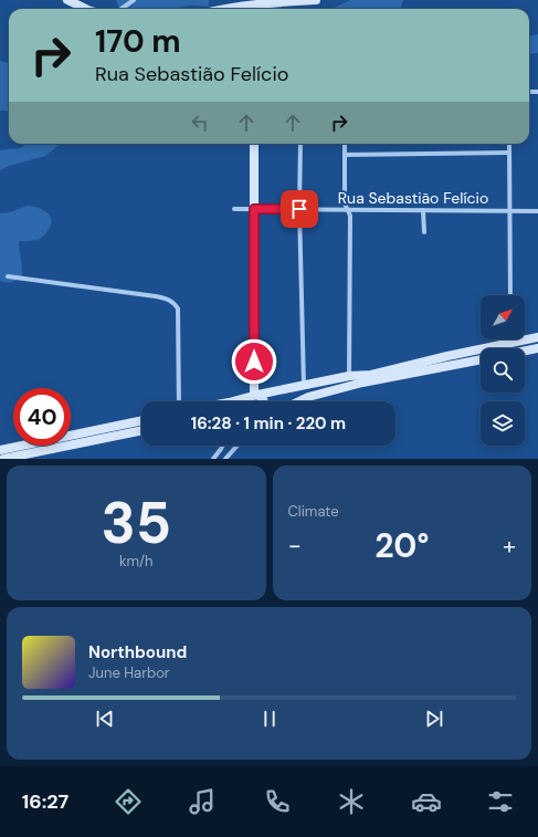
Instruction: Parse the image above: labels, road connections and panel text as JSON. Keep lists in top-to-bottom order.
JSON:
{
  "streets": {
    "street": ["Rua Sebastião Felício"]
  },
  "north": "top right",
  "page": {
    "turn": ["170 m", "Rua Sebastião Felício"],
    "limit": "40",
    "trip": "16:28 · 1 min · 220 m",
    "tile": [
      ["35", "km/h"],
      "Climate"
    ],
    "heat": ["−", "20°", "+"],
    "song": ["Northbound", "June Harbor"],
    "tabs": "16:27"
  }
}
